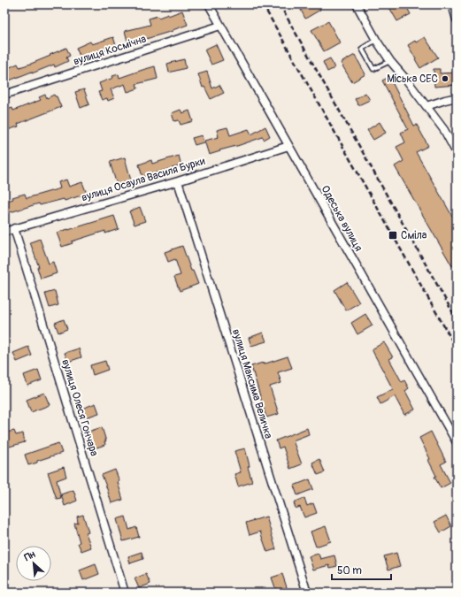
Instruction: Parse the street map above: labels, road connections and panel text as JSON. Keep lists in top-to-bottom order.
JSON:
{
  "streets": {
    "street": [
      "вулиця Космічна",
      "вулиця Осаула Василя Бурки",
      "Одеська вулиця",
      "вулиця Максима Величка",
      "вулиця Олеся Гончара"
    ]
  },
  "crossings": [
    ["вулиця Космічна", "Одеська вулиця"],
    ["вулиця Осаула Василя Бурки", "Одеська вулиця"],
    ["вулиця Осаула Василя Бурки", "вулиця Максима Величка"],
    ["вулиця Осаула Василя Бурки", "вулиця Олеся Гончара"]
  ],
  "places": {
    "other": ["Міська СЕС"],
    "transit": ["Сміла"]
  },
  "scale_bar": "50 m",
  "north": "top left"
}
